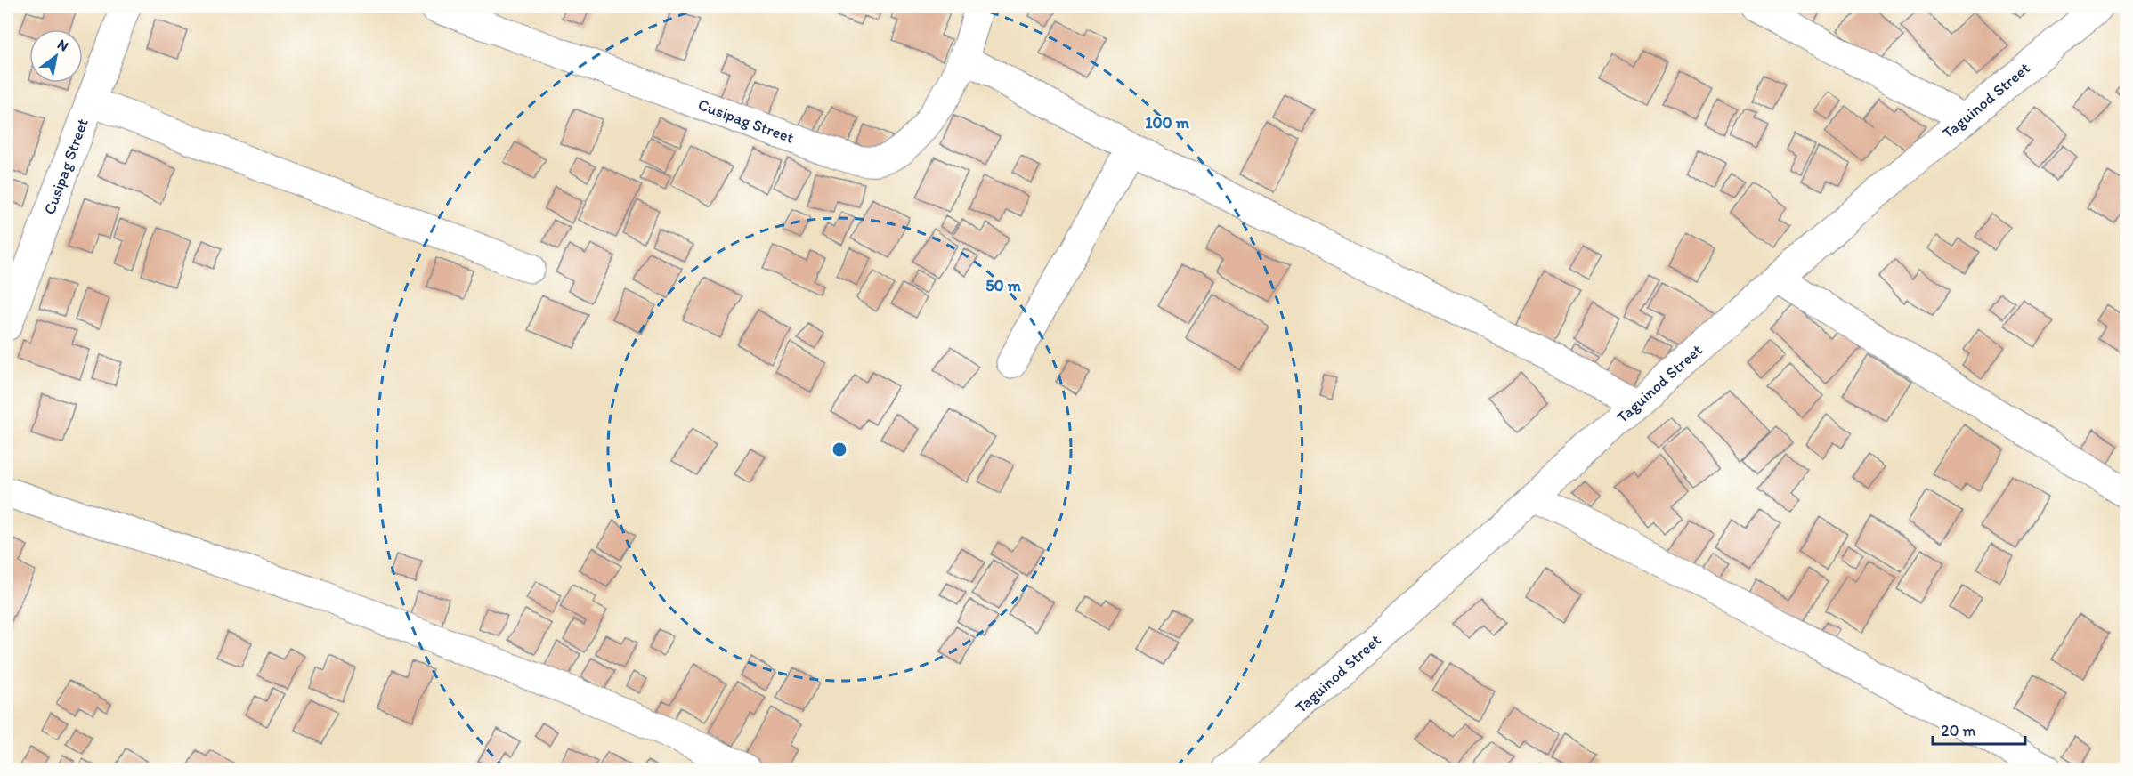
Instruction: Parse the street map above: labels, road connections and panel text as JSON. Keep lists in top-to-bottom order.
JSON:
{
  "streets": {
    "street": ["Taguinod Street", "Cusipag Street"]
  },
  "scale_bar": "20 m",
  "north": "top right",
  "rings": ["100 m", "50 m"]
}
